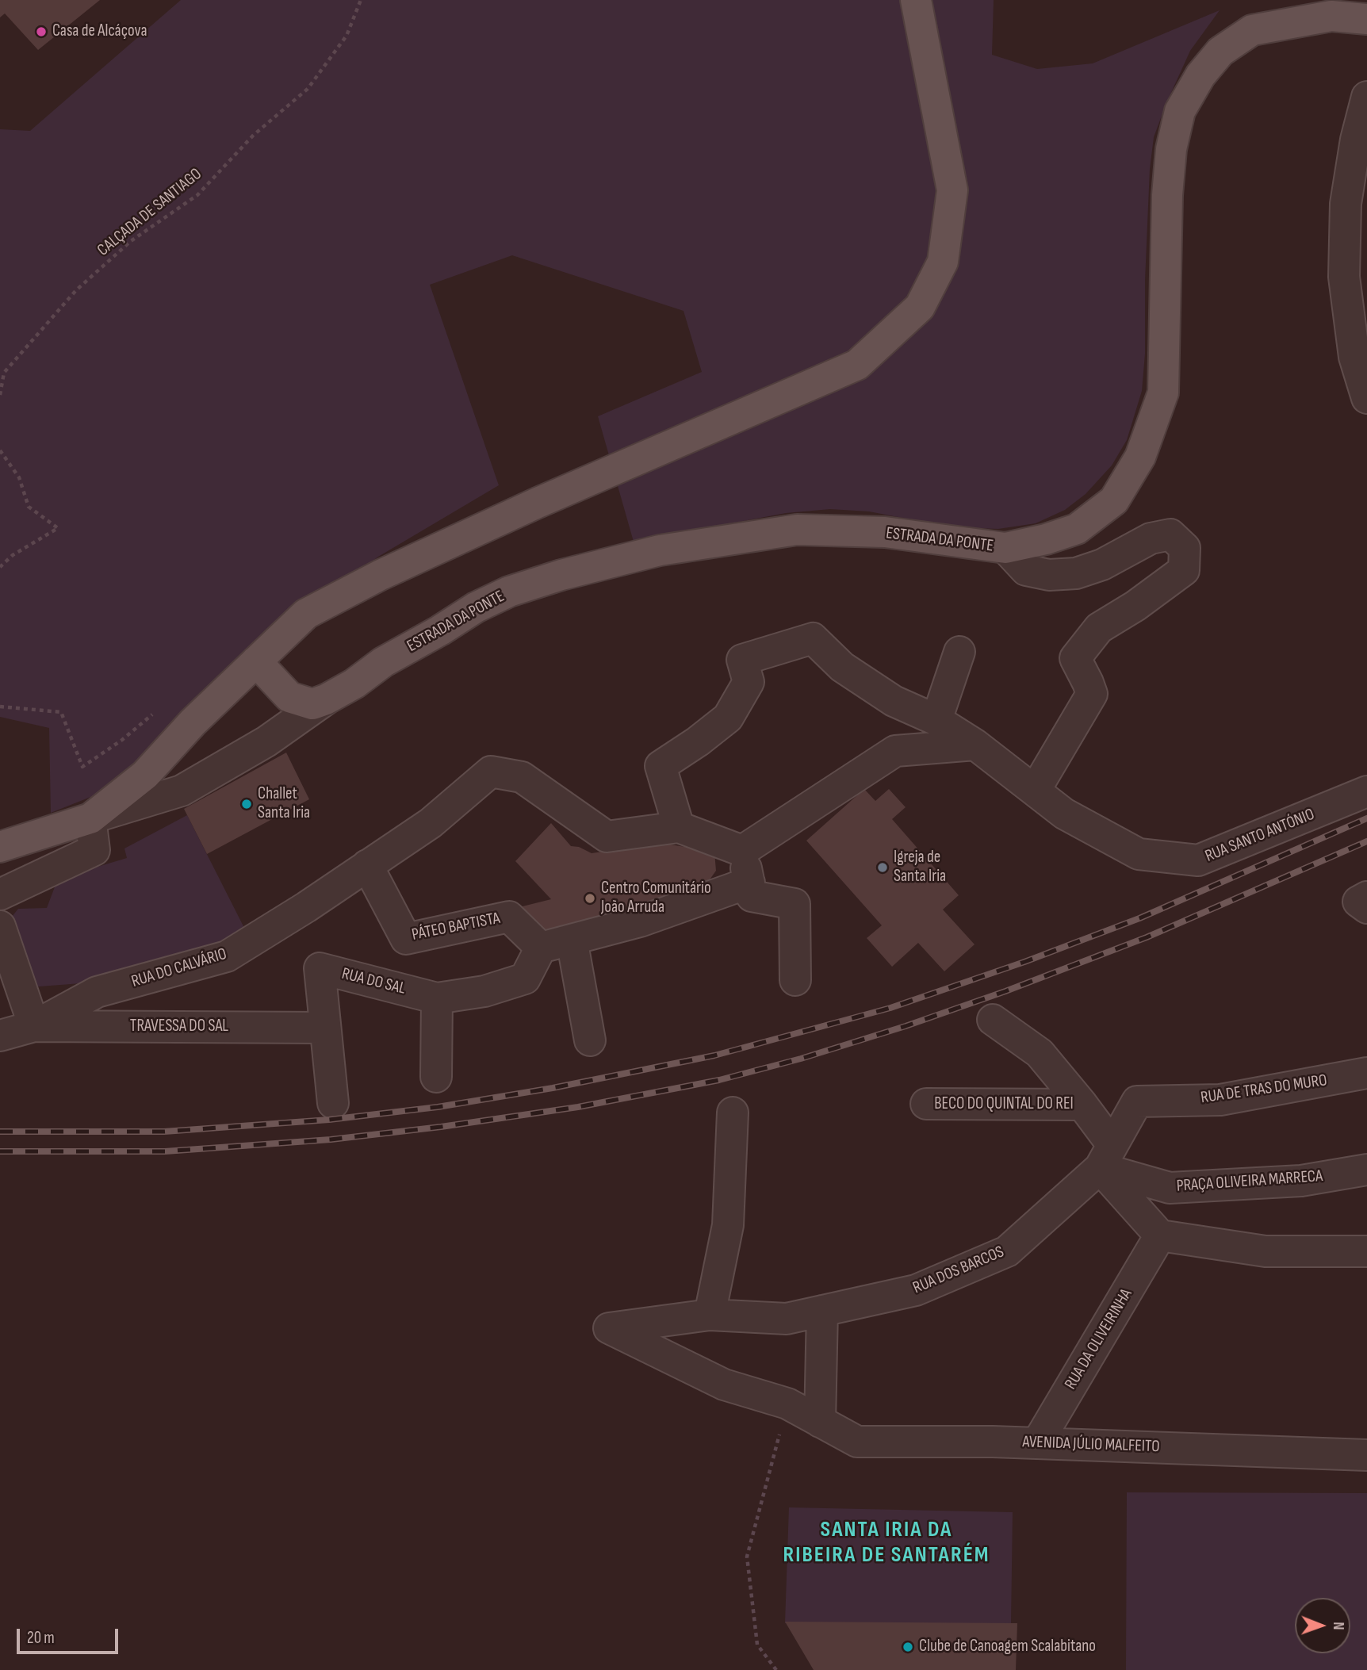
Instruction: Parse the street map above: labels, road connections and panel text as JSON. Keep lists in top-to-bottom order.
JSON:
{
  "streets": {
    "main road": ["ESTRADA DA PONTE"],
    "street": [
      "RUA SANTO ANTÓNIO",
      "PÁTEO BAPTISTA",
      "RUA DO CALVÁRIO",
      "RUA DO SAL",
      "TRAVESSA DO SAL",
      "RUA DE TRAS DO MURO",
      "BECO DO QUINTAL DO REI",
      "PRAÇA OLIVEIRA MARRECA",
      "RUA DOS BARCOS",
      "RUA DA OLIVEIRINHA",
      "AVENIDA JÚLIO MALFEITO"
    ],
    "path": ["CALÇADA DE SANTIAGO"]
  },
  "crossings": [
    ["RUA SANTO ANTÓNIO", "RUA DO CALVÁRIO"],
    ["PÁTEO BAPTISTA", "RUA DO CALVÁRIO"],
    ["PÁTEO BAPTISTA", "RUA DO SAL"],
    ["RUA DO CALVÁRIO", "TRAVESSA DO SAL"],
    ["RUA DO SAL", "TRAVESSA DO SAL"],
    ["RUA DE TRAS DO MURO", "PRAÇA OLIVEIRA MARRECA"],
    ["RUA DE TRAS DO MURO", "RUA DOS BARCOS"],
    ["PRAÇA OLIVEIRA MARRECA", "RUA DOS BARCOS"],
    ["RUA DOS BARCOS", "AVENIDA JÚLIO MALFEITO"],
    ["RUA DA OLIVEIRINHA", "AVENIDA JÚLIO MALFEITO"]
  ],
  "districts": ["SANTA IRIA DA RIBEIRA DE SANTARÉM"],
  "places": [
    "Casa de Alcáçova",
    "Challet Santa Iria",
    "Igreja de Santa Iria",
    "Centro Comunitário João Arruda",
    "Clube de Canoagem Scalabitano"
  ],
  "scale_bar": "20 m",
  "north": "right"
}
